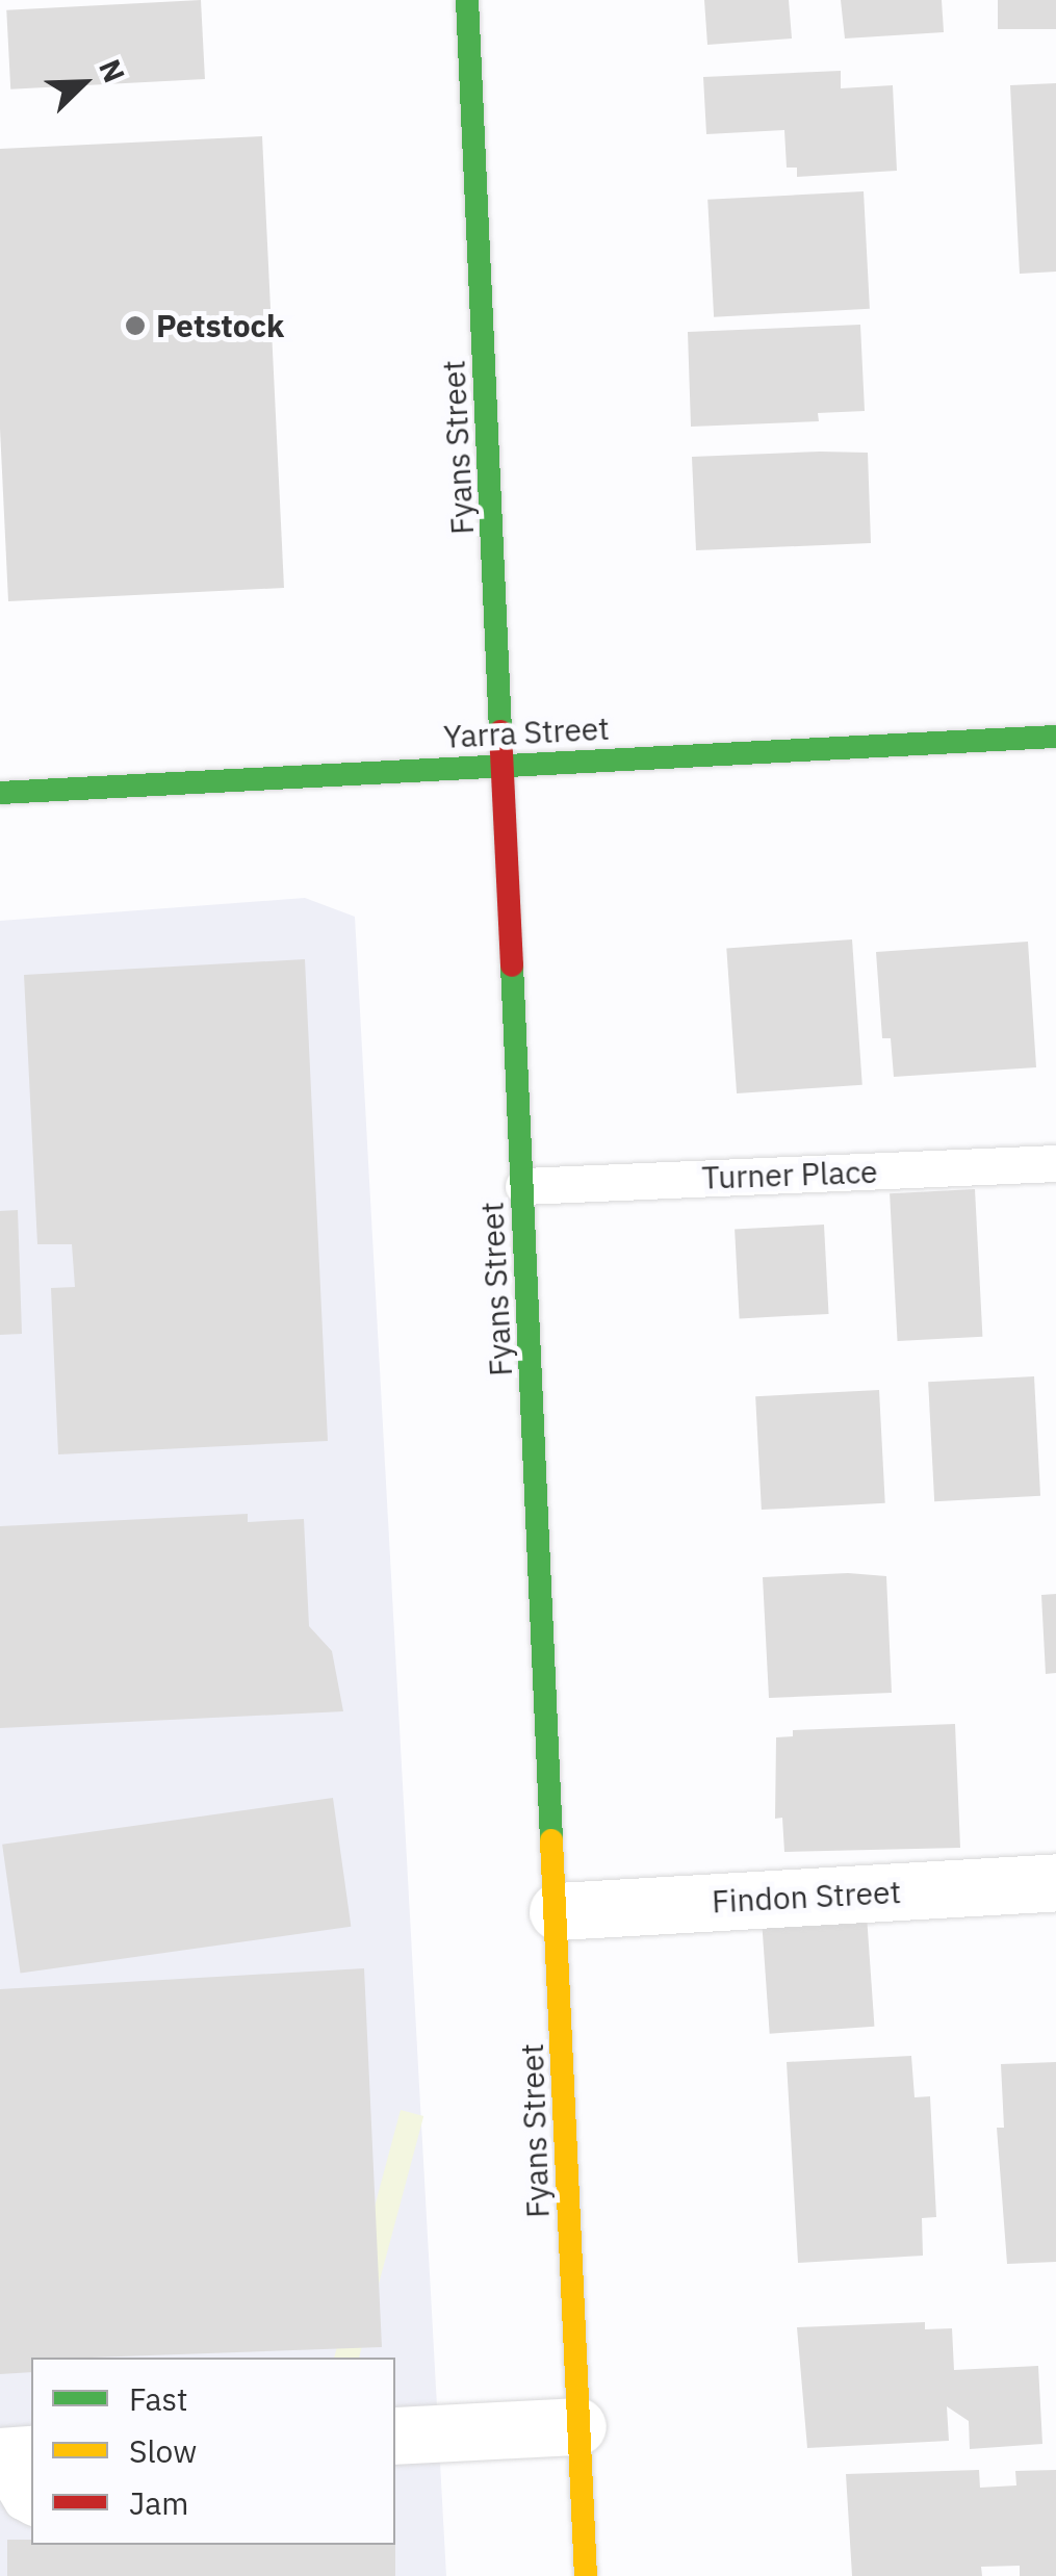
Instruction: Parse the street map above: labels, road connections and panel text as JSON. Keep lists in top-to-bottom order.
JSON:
{
  "streets": {
    "main road": ["Fyans Street", "Yarra Street"],
    "street": ["Findon Street"],
    "lane": ["Turner Place"]
  },
  "crossings": [
    ["Fyans Street", "Yarra Street"],
    ["Fyans Street", "Turner Place"],
    ["Fyans Street", "Findon Street"]
  ],
  "places": ["Petstock"],
  "legend": ["Fast", "Slow", "Jam"],
  "north": "top right"
}
